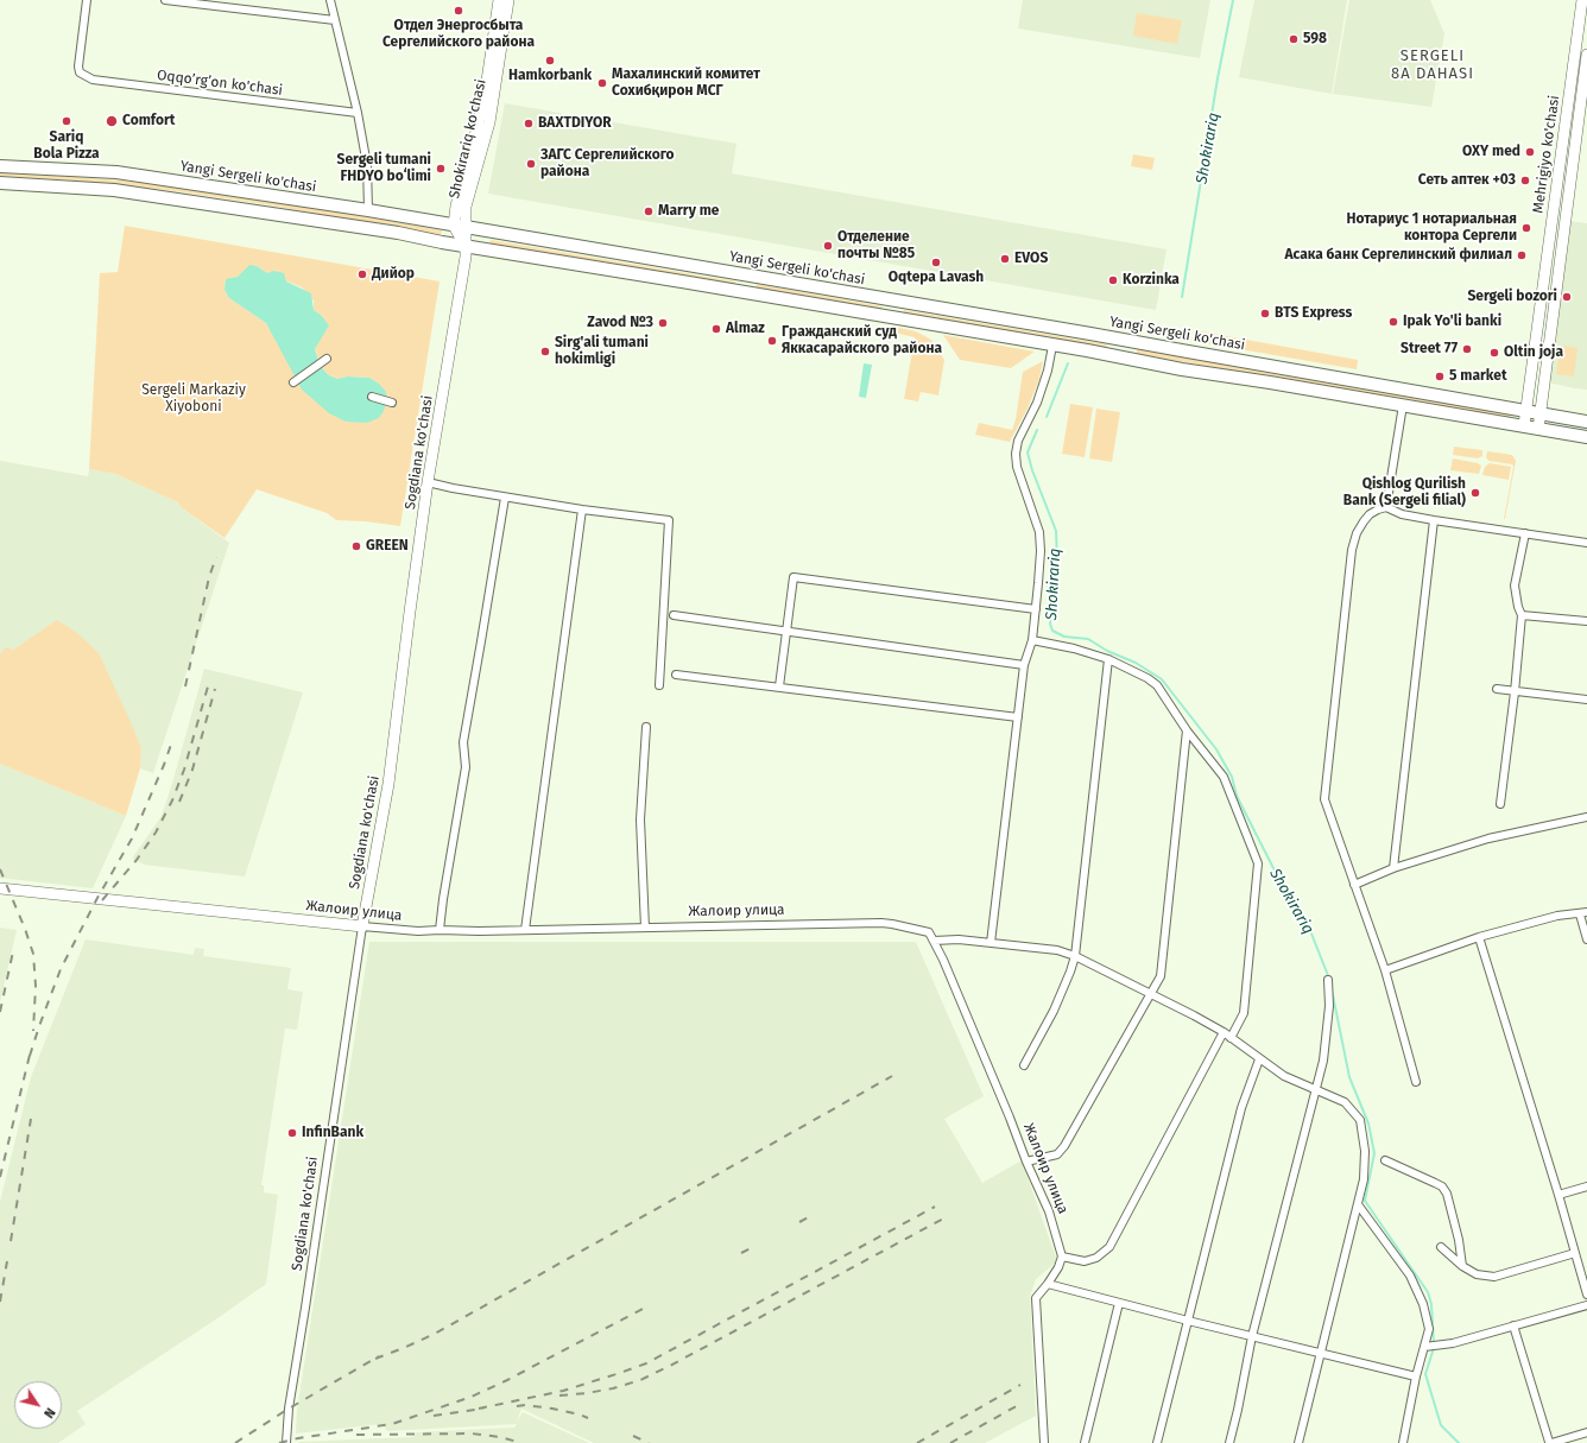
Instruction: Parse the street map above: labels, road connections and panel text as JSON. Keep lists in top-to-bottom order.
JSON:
{
  "streets": {
    "main road": [
      "Shokirariq ko'chasi",
      "Mehrigiyo ko'chasi",
      "Yangi Sergeli ko'chasi",
      "Sogdiana ko'chasi",
      "Жалоир улица"
    ],
    "street": ["Oqqo’rg’on ko'chasi"]
  },
  "crossings": [
    ["Shokirariq ko'chasi", "Yangi Sergeli ko'chasi"],
    ["Shokirariq ko'chasi", "Sogdiana ko'chasi"],
    ["Mehrigiyo ko'chasi", "Yangi Sergeli ko'chasi"],
    ["Yangi Sergeli ko'chasi", "Sogdiana ko'chasi"],
    ["Sogdiana ko'chasi", "Жалоир улица"]
  ],
  "districts": ["SERGELI 8A DAHASI"],
  "water": ["Shokirariq"],
  "parks": ["Sergeli Markaziy Xiyoboni"],
  "places": [
    "Отдел Энергосбыта Сергелийского района",
    "598",
    "Hamkorbank",
    "Махалинский комитет Сохибқирон МСГ",
    "Sariq Bola Pizza",
    "Comfort",
    "BAXTDIYOR",
    "OXY med",
    "ЗАГС Сергелийского района",
    "Sergeli tumani FHDYO boʻlimi",
    "Сеть аптек +03",
    "Marry me",
    "Нотариус 1 нотариальная контора Сергели",
    "Отделение почты №85",
    "Асака банк Сергелинский филиал",
    "EVOS",
    "Oqtepa Lavash",
    "Дийор",
    "Korzinka",
    "Sergeli bozori",
    "BTS Express",
    "Ipak Yo'li banki",
    "Zavod №3",
    "Almaz",
    "Гражданский суд Яккасарайского района",
    "Street 77",
    "Sirg'ali tumani hokimligi",
    "Oltin joja",
    "5 market",
    "Qishlog Qurilish Bank (Sergeli filial)",
    "GREEN",
    "InfinBank"
  ],
  "north": "bottom right"
}
